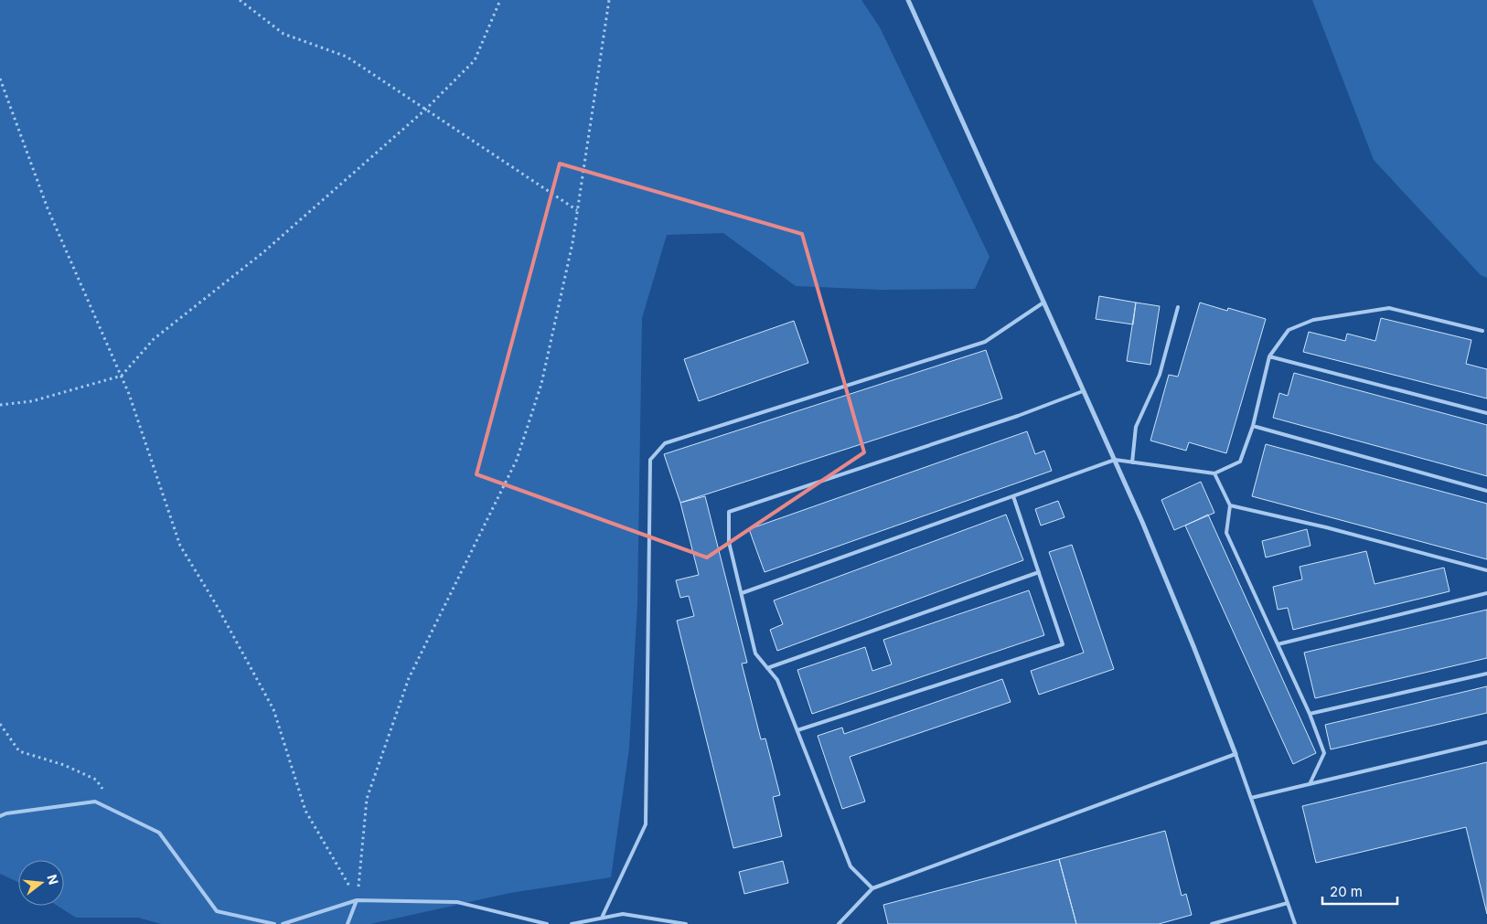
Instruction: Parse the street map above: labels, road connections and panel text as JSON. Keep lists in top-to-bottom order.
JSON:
{
  "scale_bar": "20 m",
  "north": "right"
}
